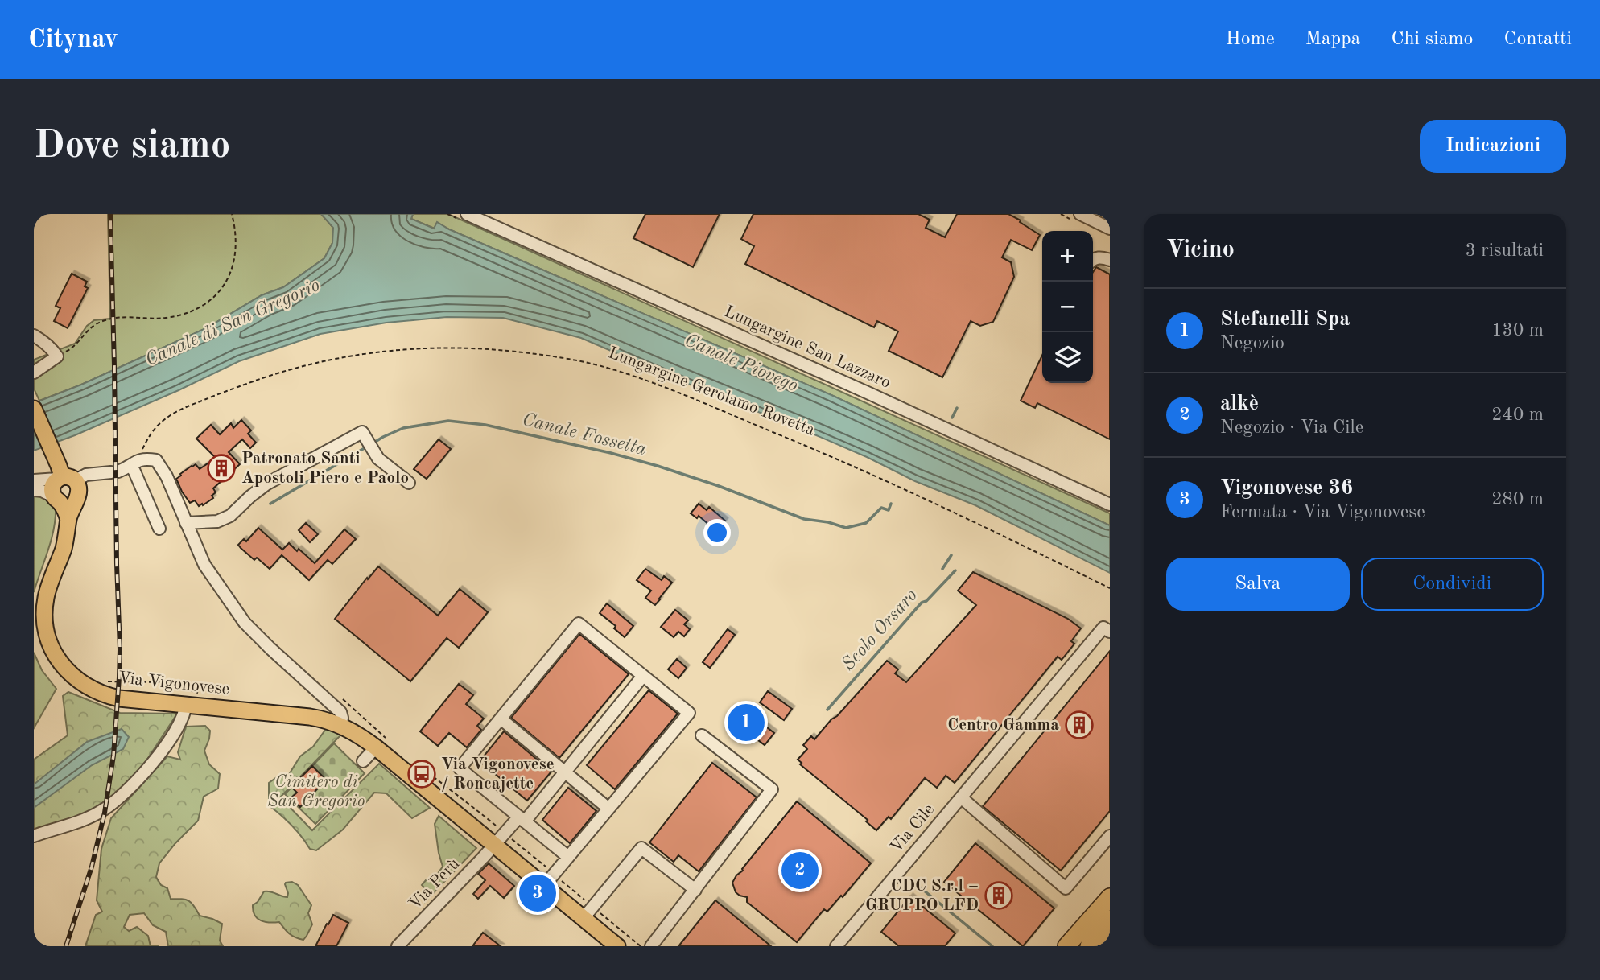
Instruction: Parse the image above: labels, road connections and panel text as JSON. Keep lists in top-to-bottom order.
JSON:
{
  "streets": {
    "main road": ["Via Vigonovese"],
    "street": ["Lungargine San Lazzaro", "Via Cile", "Via Perù"],
    "path": ["Lungargine Gerolamo Rovetta"]
  },
  "crossings": [
    ["Via Vigonovese", "Via Perù"]
  ],
  "water": [
    "Canale di San Gregorio",
    "Canale Piovego",
    "Canale Fossetta",
    "Scolo Orsaro"
  ],
  "parks": ["Cimitero di San Gregorio"],
  "places": {
    "building": ["Patronato Santi Apostoli Piero e Paolo", "Centro Gamma", "CDC S.r.l – GRUPPO LFD"],
    "bus stop": ["Via Vigonovese / Roncajette"]
  },
  "page": {
    "header": "Citynav",
    "nav": [
      "Home",
      "Mappa",
      "Chi siamo",
      "Contatti"
    ],
    "buttons": [
      "Indicazioni",
      ["Salva", "Condividi"]
    ],
    "title": "Dove siamo",
    "heading": ["Vicino", "3 risultati"],
    "map_buttons": ["+", "−"],
    "list": [
      {
        "mark": "1",
        "name": "Stefanelli Spa",
        "note": "Negozio",
        "value": "130 m"
      },
      {
        "mark": "2",
        "name": "alkè",
        "note": "Negozio · Via Cile",
        "value": "240 m"
      },
      {
        "mark": "3",
        "name": "Vigonovese 36",
        "note": "Fermata · Via Vigonovese",
        "value": "280 m"
      }
    ],
    "pins": ["1", "2", "3"]
  }
}
